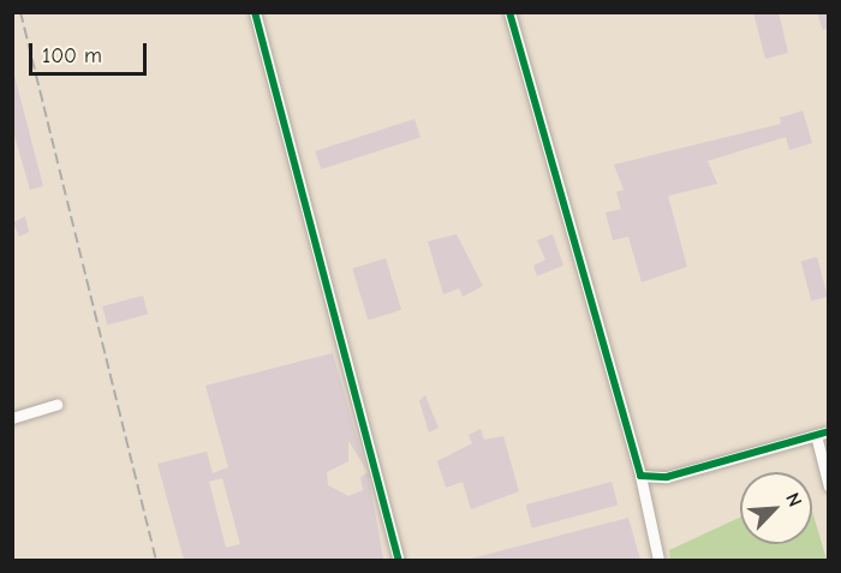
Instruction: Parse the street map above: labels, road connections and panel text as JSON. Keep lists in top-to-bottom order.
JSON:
{
  "scale_bar": "100 m",
  "north": "top right"
}
